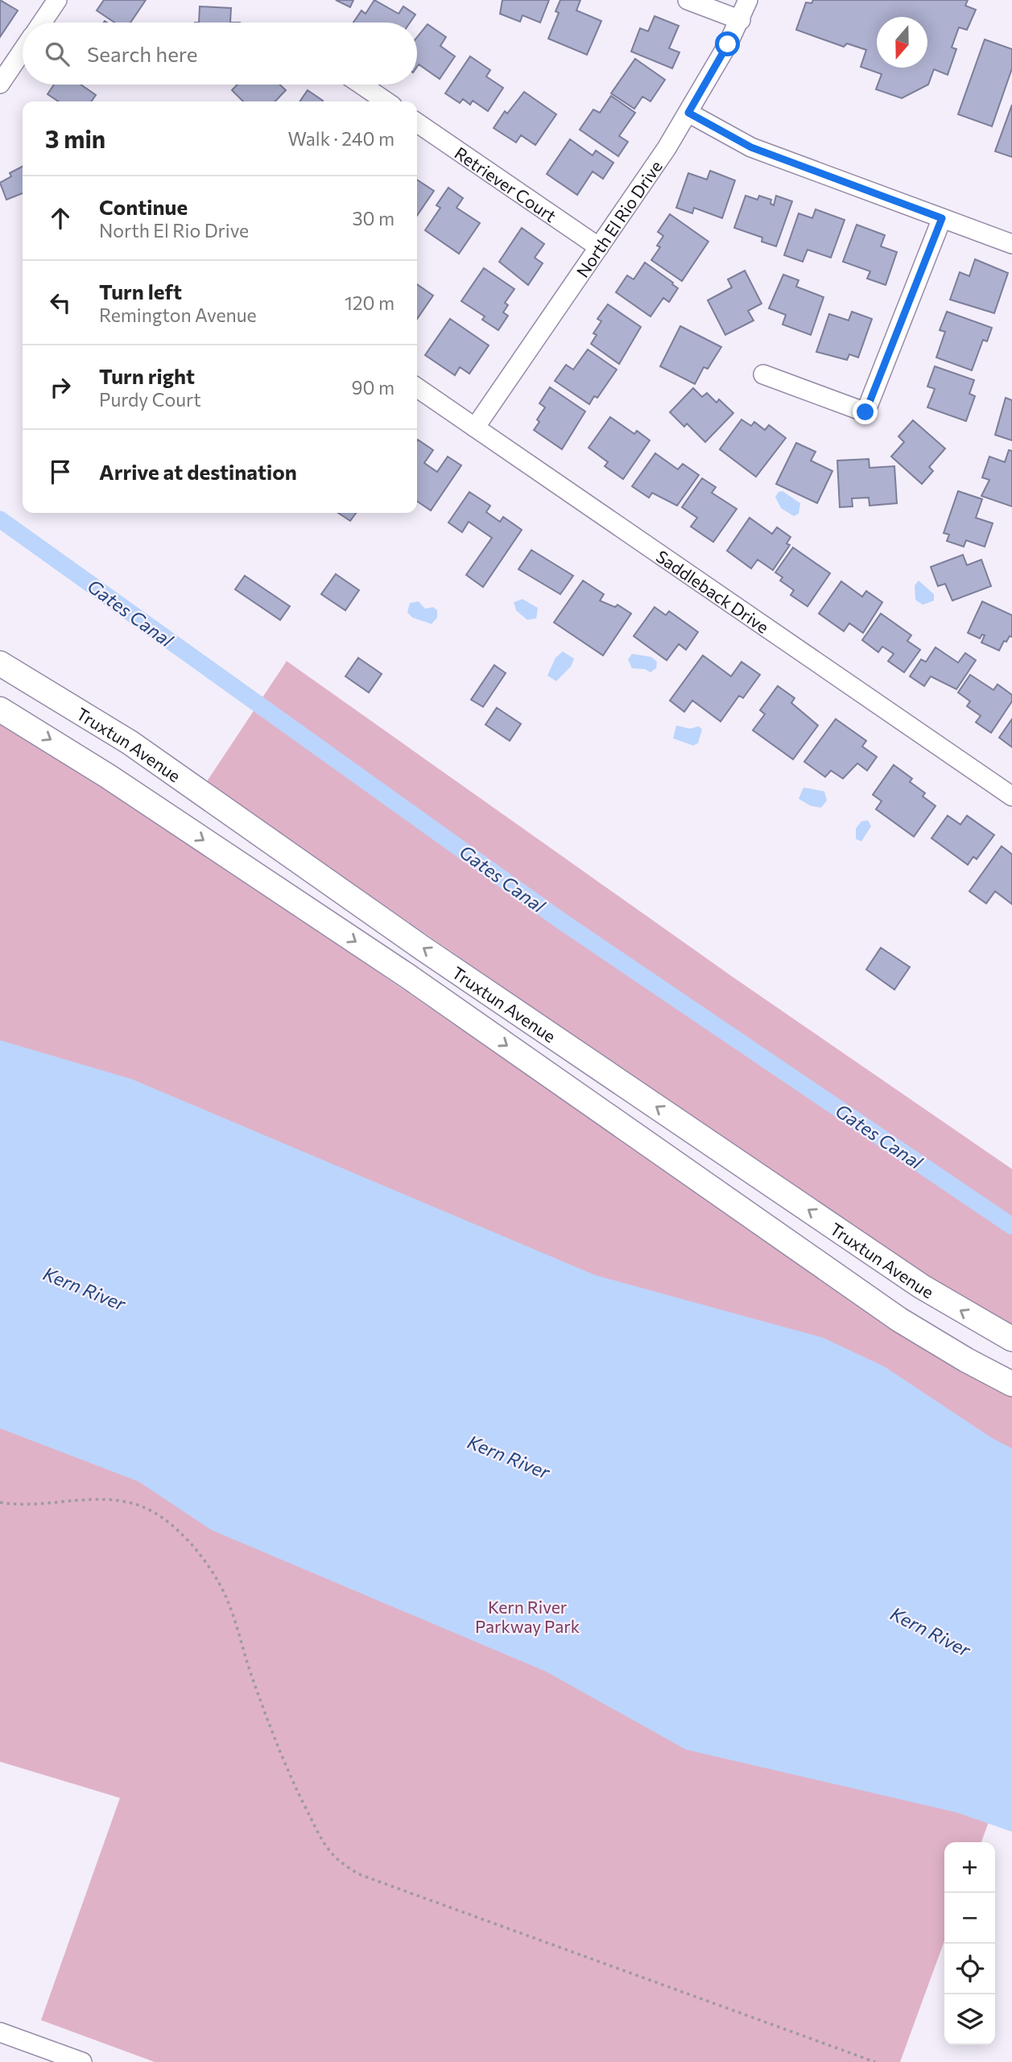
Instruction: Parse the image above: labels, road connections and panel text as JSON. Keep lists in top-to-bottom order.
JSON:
{
  "streets": {
    "main road": ["Truxtun Avenue"],
    "street": ["Retriever Court", "North El Rio Drive", "Saddleback Drive"]
  },
  "crossings": [
    ["Retriever Court", "North El Rio Drive"],
    ["North El Rio Drive", "Saddleback Drive"]
  ],
  "water": ["Gates Canal", "Kern River"],
  "parks": ["Kern River Parkway Park"],
  "north": "bottom",
  "page": {
    "search": "Search here",
    "heading": ["3 min", "Walk · 240 m"],
    "list": [
      ["Continue", "North El Rio Drive", "30 m"],
      ["Turn left", "Remington Avenue", "120 m"],
      ["Turn right", "Purdy Court", "90 m"],
      "Arrive at destination"
    ],
    "map_buttons": ["+", "−"]
  }
}
